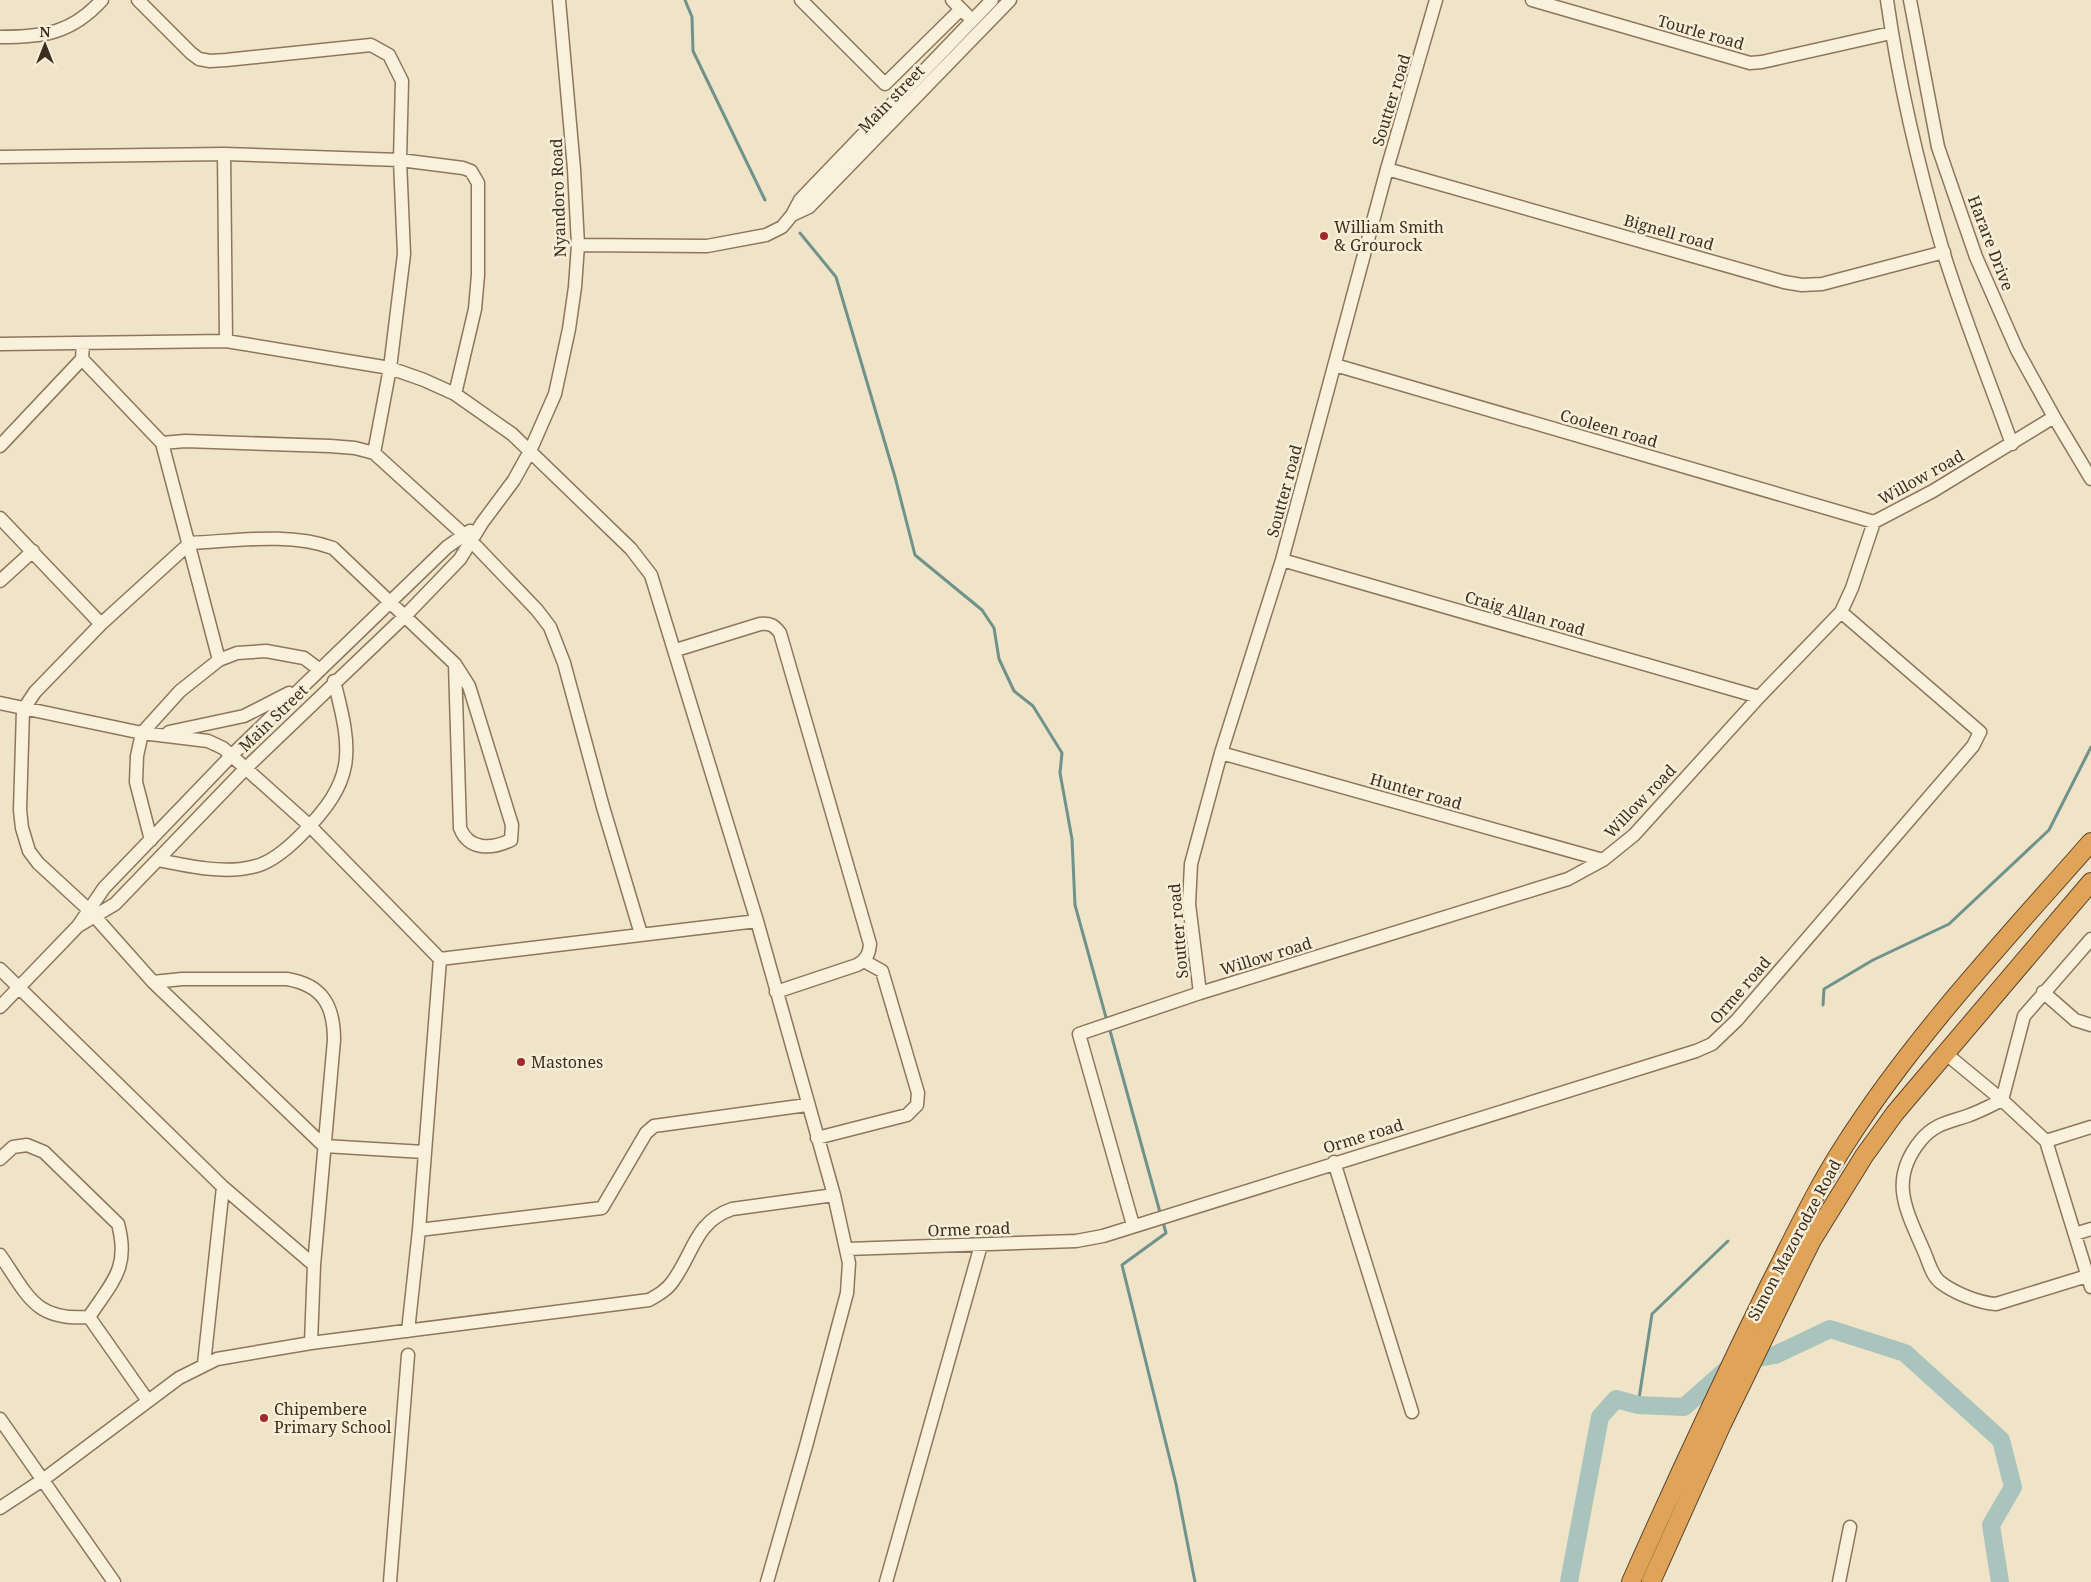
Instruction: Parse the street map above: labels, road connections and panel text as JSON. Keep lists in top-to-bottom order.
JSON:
{
  "streets": {
    "highway": ["Simon Mazorodze Road"],
    "street": [
      "Tourle road",
      "Main street",
      "Soutter road",
      "Nyandoro Road",
      "Bignell road",
      "Harare Drive",
      "Cooleen road",
      "Willow road",
      "Craig Allan road",
      "Main Street",
      "Hunter road",
      "Orme road"
    ]
  },
  "crossings": [
    ["Main street", "Nyandoro Road"],
    ["Soutter road", "Bignell road"],
    ["Soutter road", "Cooleen road"],
    ["Soutter road", "Willow road"],
    ["Soutter road", "Craig Allan road"],
    ["Soutter road", "Hunter road"],
    ["Nyandoro Road", "Main Street"],
    ["Harare Drive", "Willow road"],
    ["Cooleen road", "Willow road"],
    ["Willow road", "Craig Allan road"],
    ["Willow road", "Hunter road"],
    ["Willow road", "Orme road"]
  ],
  "places": ["William Smith & Grourock", "Mastones", "Chipembere Primary School"],
  "north": "top"
}
